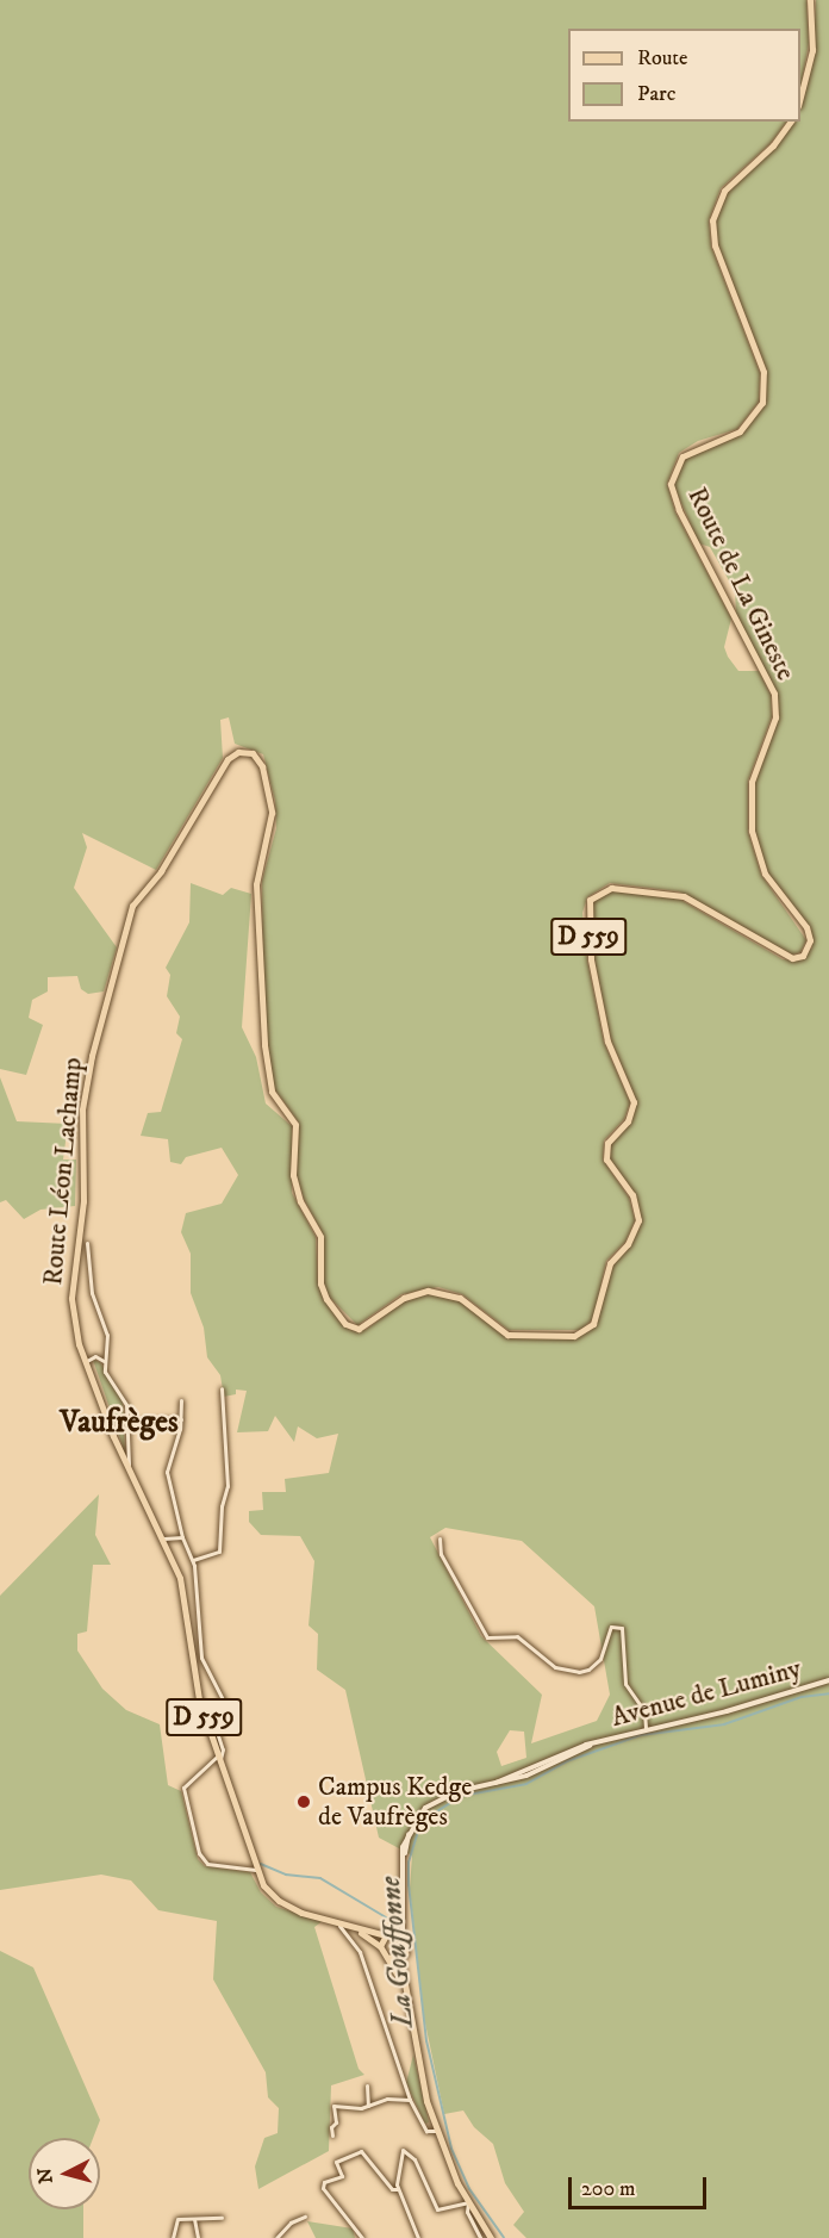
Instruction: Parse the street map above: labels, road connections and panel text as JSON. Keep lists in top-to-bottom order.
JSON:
{
  "streets": {
    "main road": ["Route de La Gineste", "D 559", "Route Léon Lachamp"],
    "street": ["Avenue de Luminy"]
  },
  "crossings": [
    ["Route de La Gineste", "Route Léon Lachamp"],
    ["Route Léon Lachamp", "Avenue de Luminy"]
  ],
  "districts": ["Vaufrèges"],
  "water": ["La Gouffonne"],
  "places": ["Campus Kedge de Vaufrèges"],
  "legend": ["Route", "Parc"],
  "scale_bar": "200 m",
  "north": "left"
}
